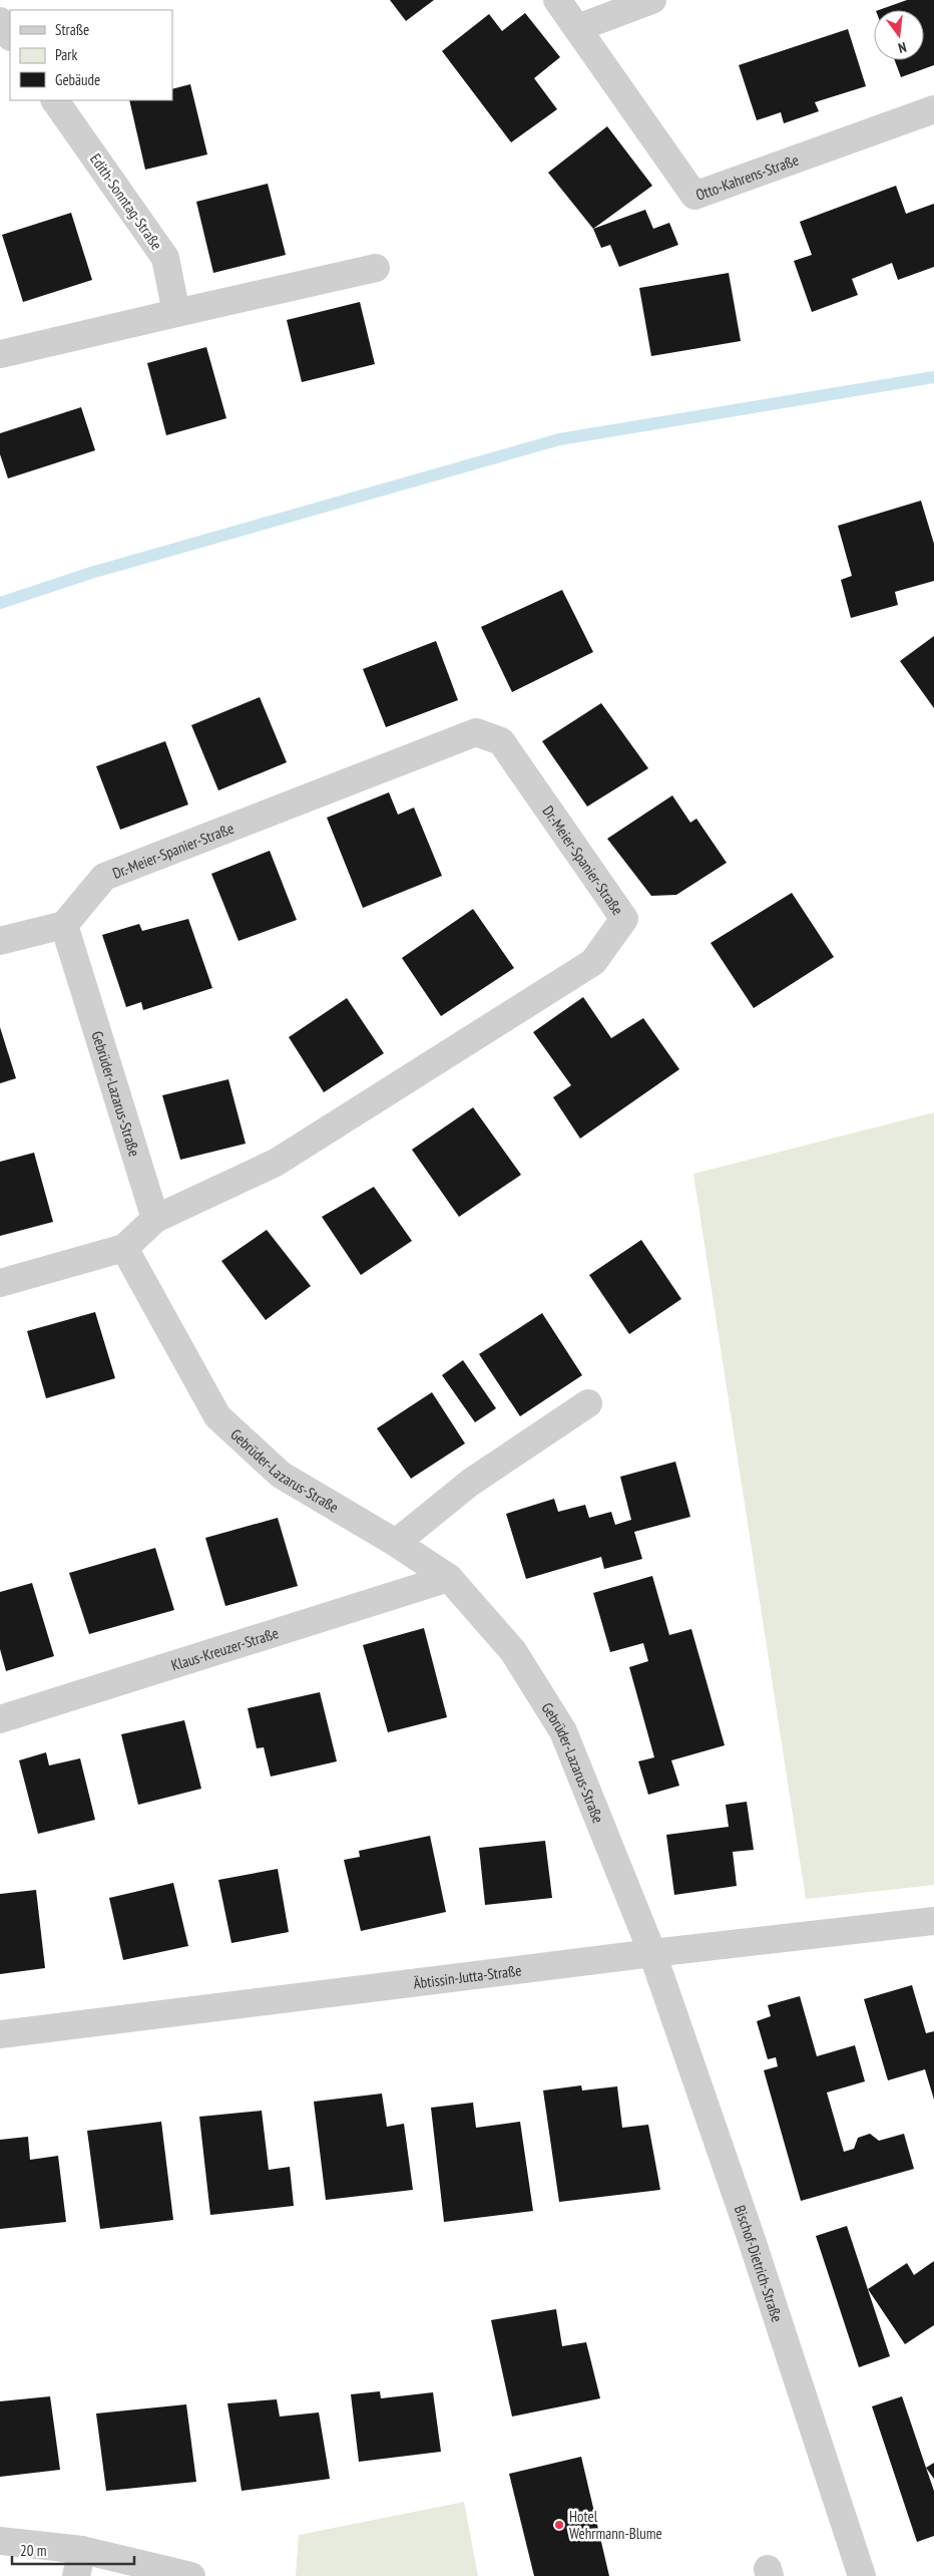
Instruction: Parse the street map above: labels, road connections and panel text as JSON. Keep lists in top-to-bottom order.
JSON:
{
  "streets": {
    "street": [
      "Otto-Kahrens-Straße",
      "Edith-Sonntag-Straße",
      "Dr.-Meier-Spanier-Straße",
      "Gebrüder-Lazarus-Straße",
      "Klaus-Kreuzer-Straße",
      "Äbtissin-Jutta-Straße",
      "Bischof-Dietrich-Straße"
    ]
  },
  "crossings": [
    ["Dr.-Meier-Spanier-Straße", "Gebrüder-Lazarus-Straße"],
    ["Gebrüder-Lazarus-Straße", "Klaus-Kreuzer-Straße"],
    ["Gebrüder-Lazarus-Straße", "Äbtissin-Jutta-Straße"],
    ["Gebrüder-Lazarus-Straße", "Bischof-Dietrich-Straße"],
    ["Äbtissin-Jutta-Straße", "Bischof-Dietrich-Straße"]
  ],
  "places": ["Hotel Wehrmann-Blume"],
  "legend": ["Straße", "Park", "Gebäude"],
  "scale_bar": "20 m",
  "north": "bottom"
}
